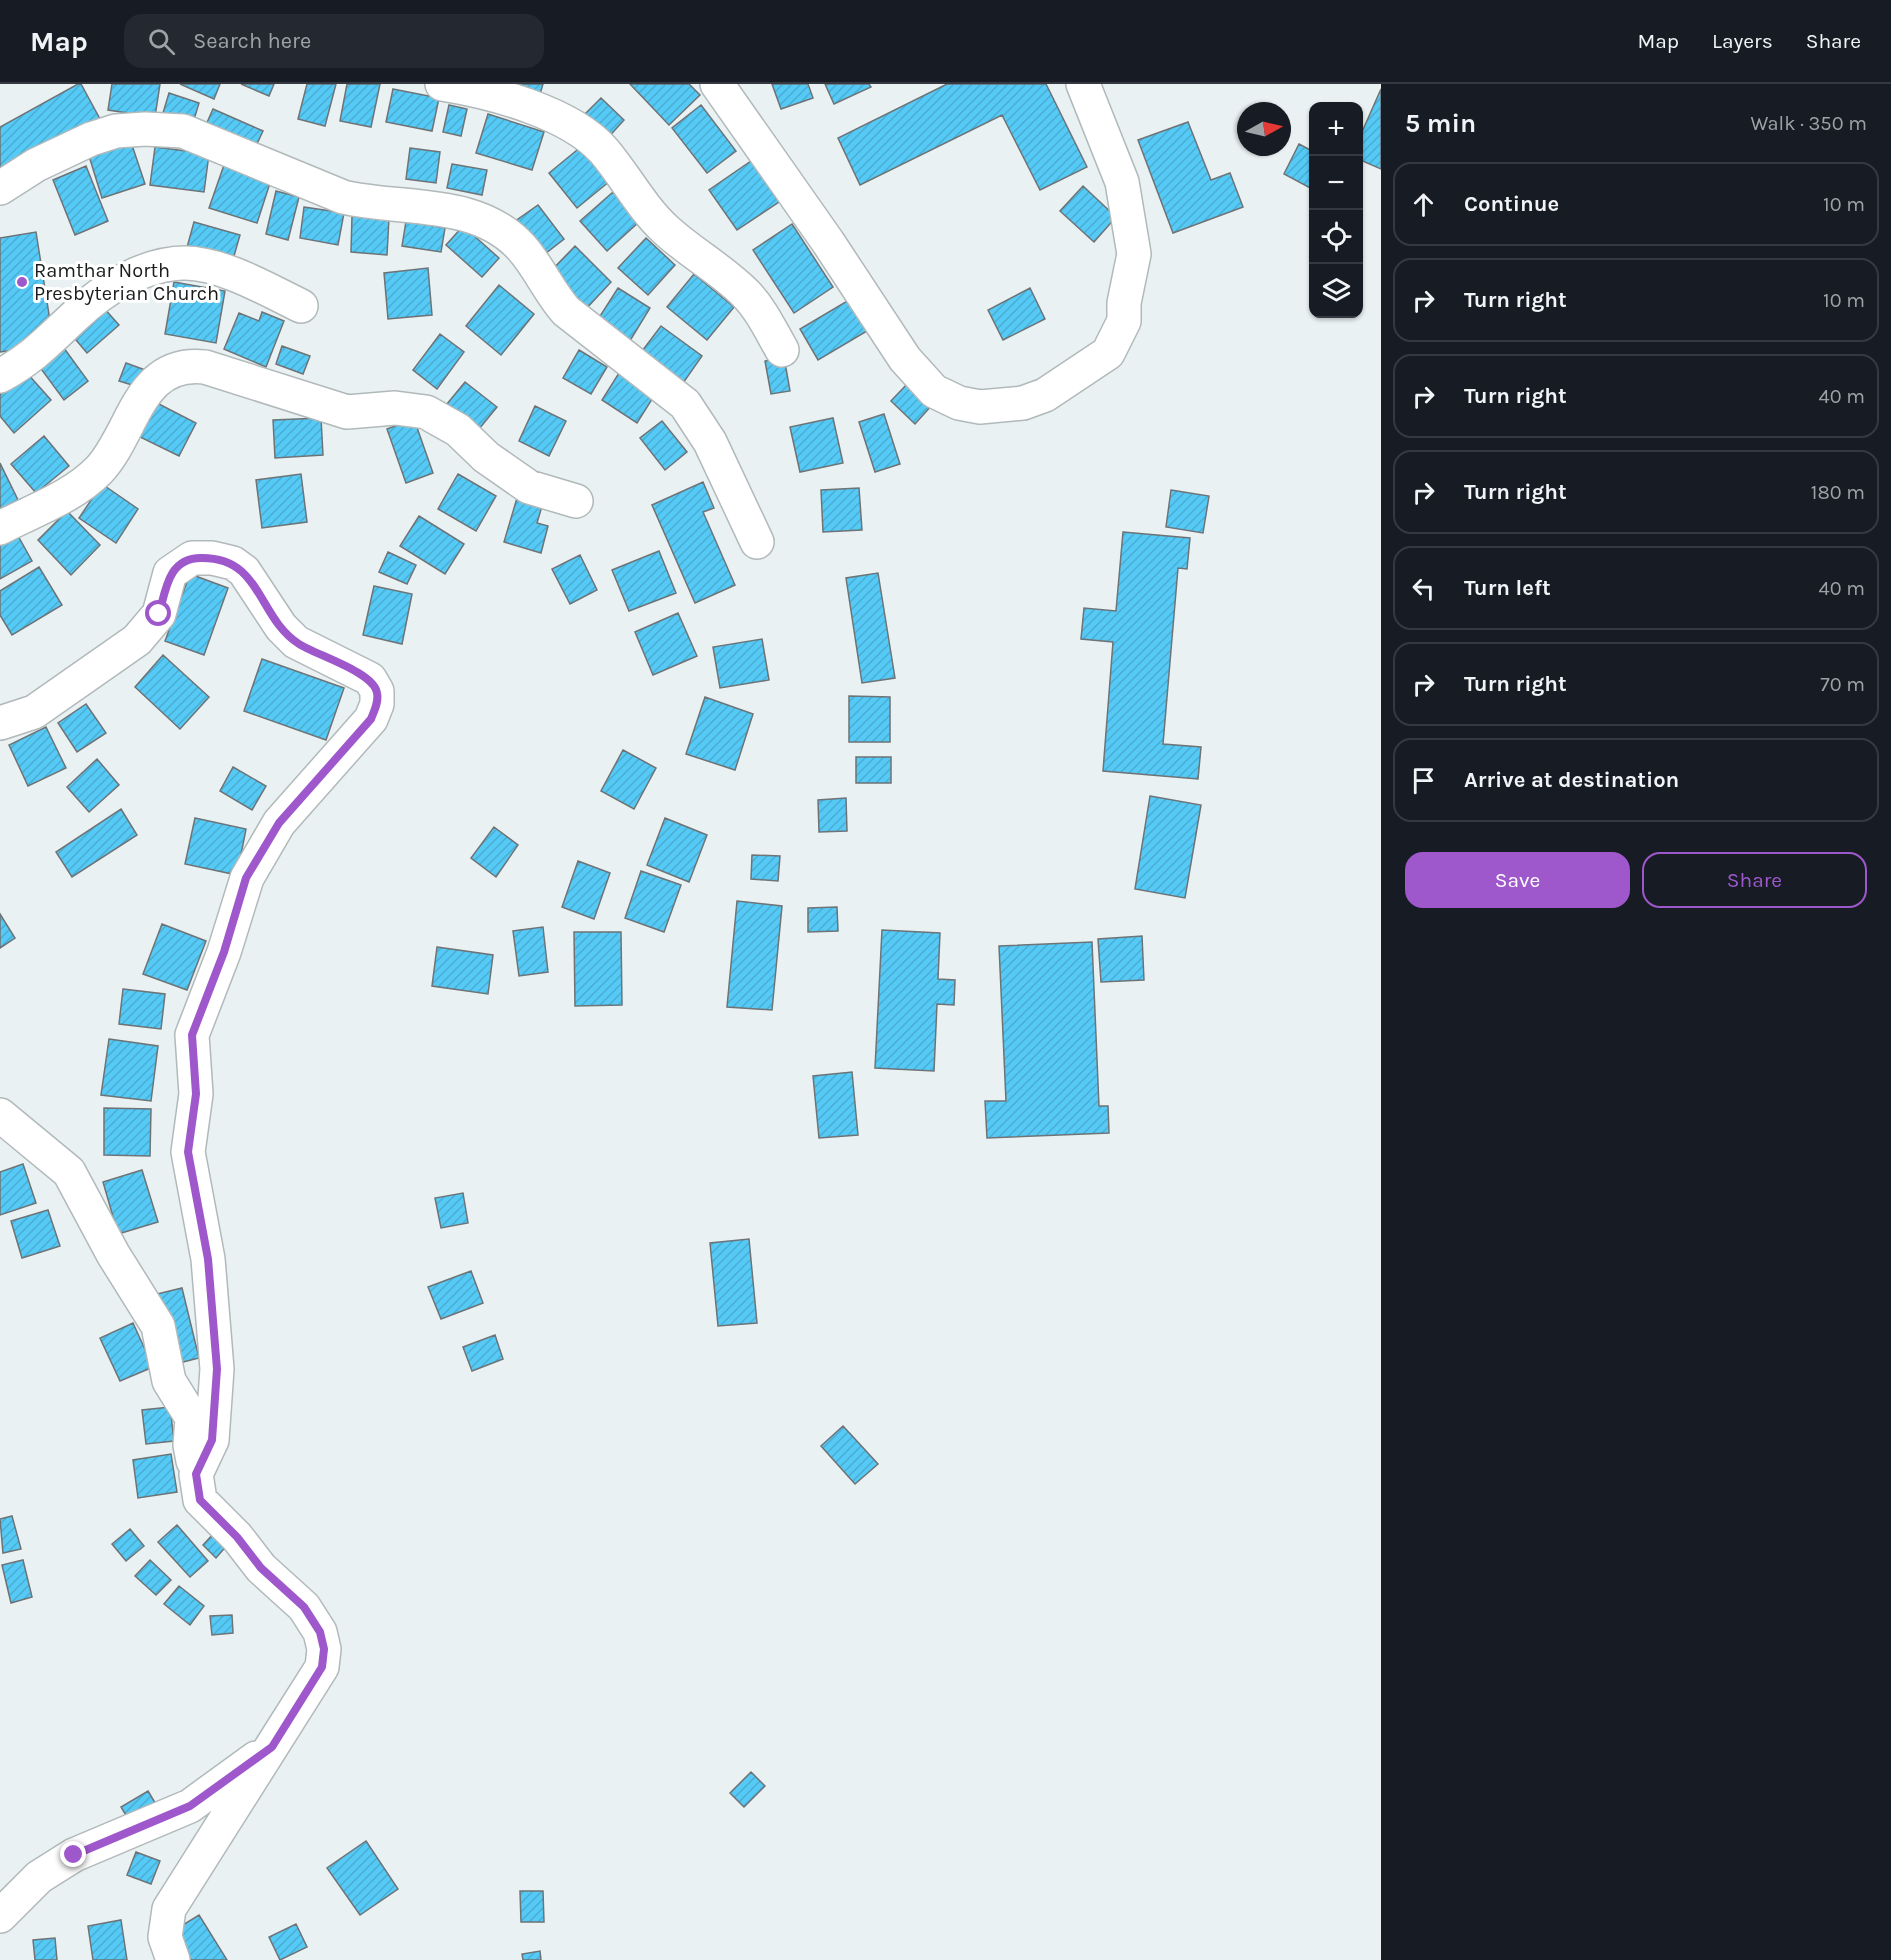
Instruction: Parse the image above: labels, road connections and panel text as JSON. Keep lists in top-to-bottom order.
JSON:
{
  "places": ["Ramthar North Presbyterian Church"],
  "north": "right",
  "page": {
    "header": "Map",
    "search": "Search here",
    "nav": ["Map", "Layers", "Share"],
    "heading": ["5 min", "Walk · 350 m"],
    "map_buttons": ["+", "−"],
    "list": [
      ["Continue", "10 m"],
      ["Turn right", "10 m"],
      ["Turn right", "40 m"],
      ["Turn right", "180 m"],
      ["Turn left", "40 m"],
      ["Turn right", "70 m"],
      "Arrive at destination"
    ],
    "buttons": ["Save", "Share"]
  }
}
